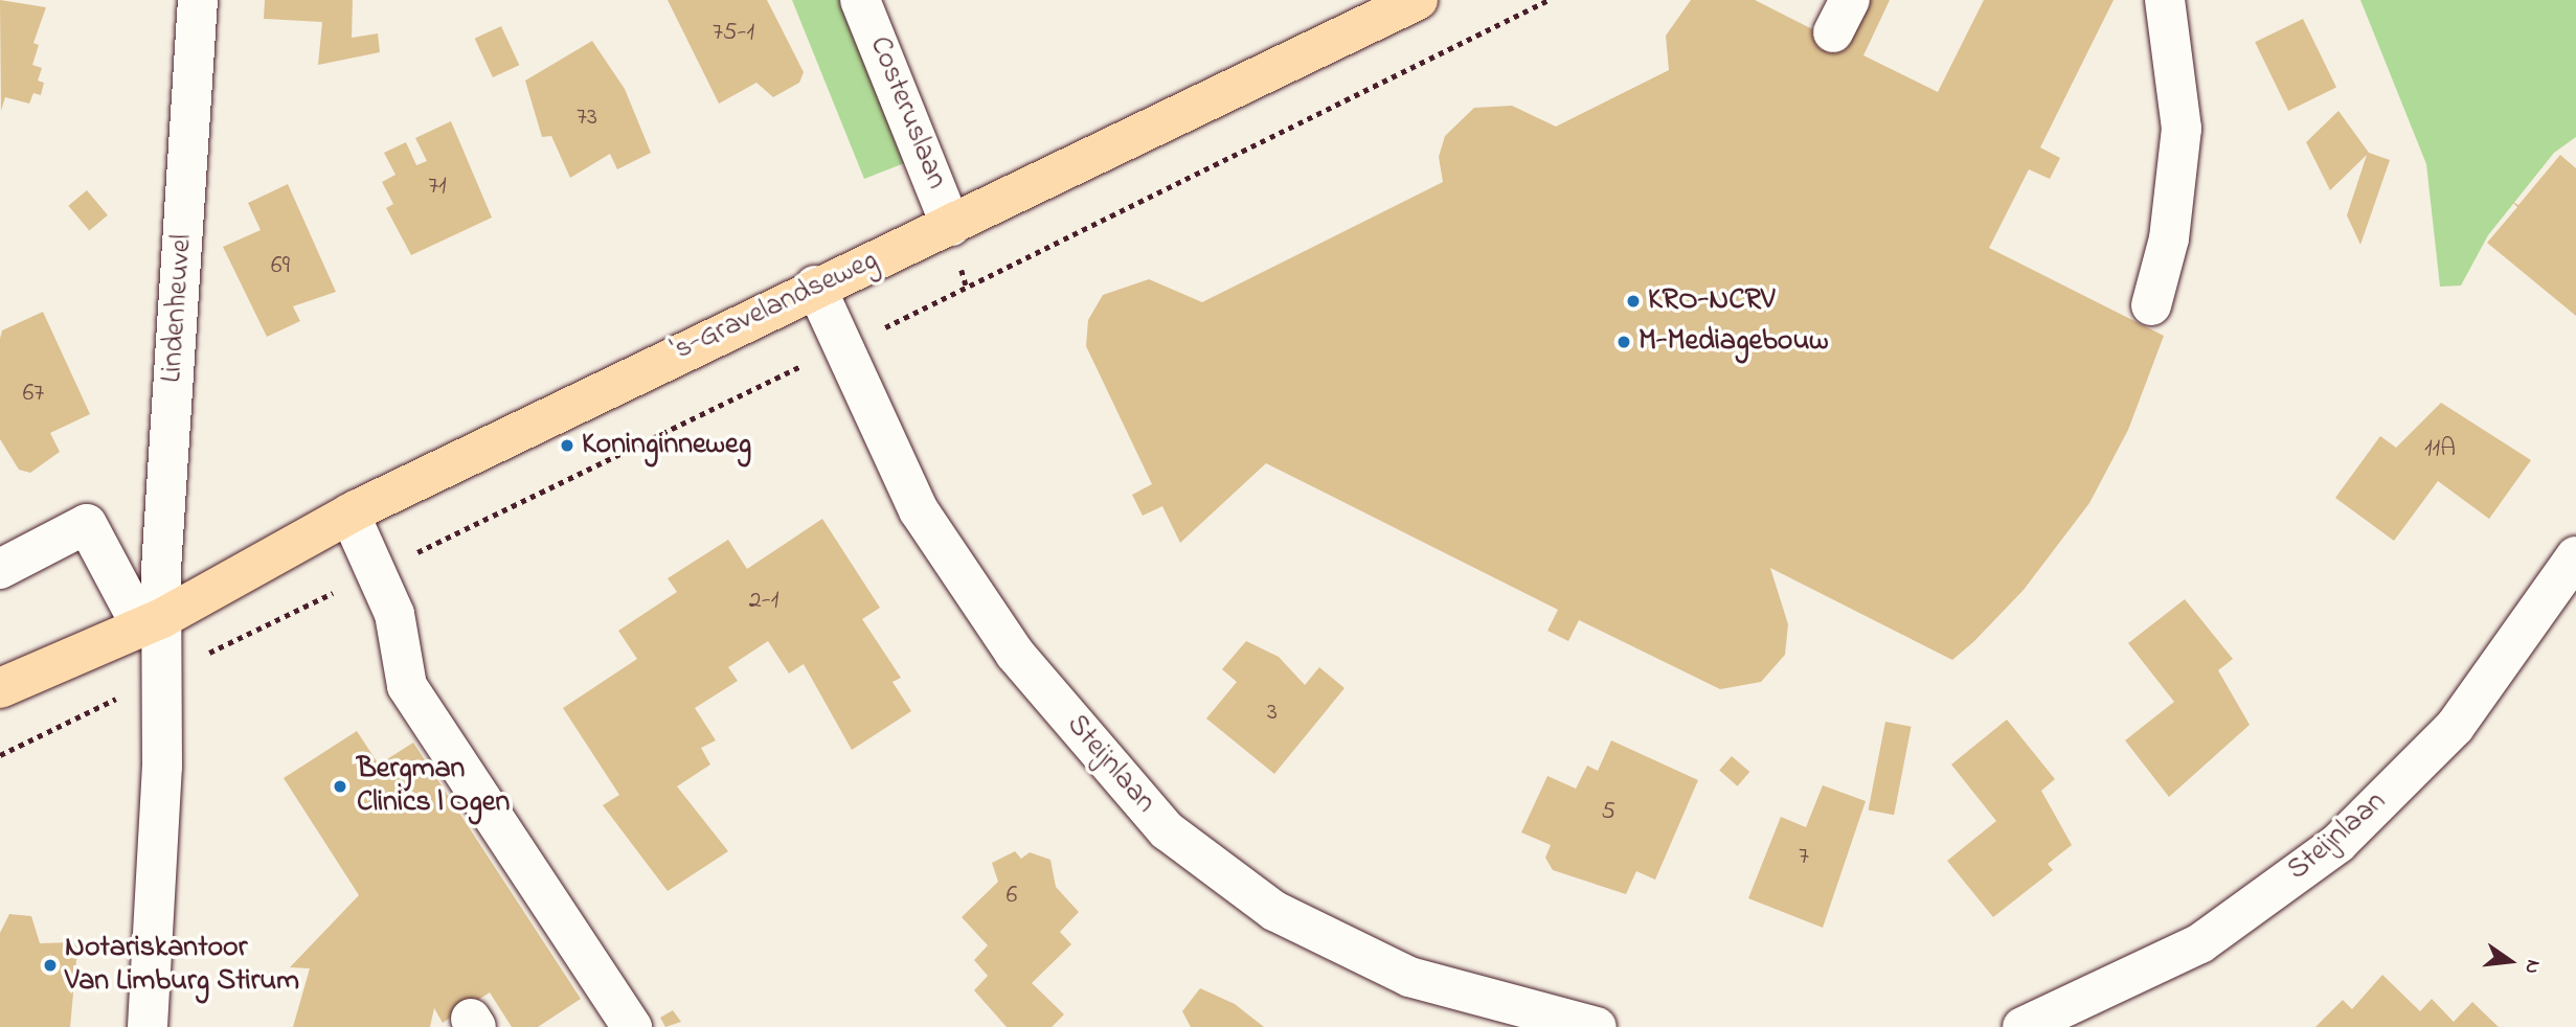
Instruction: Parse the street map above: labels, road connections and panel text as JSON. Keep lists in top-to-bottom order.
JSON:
{
  "streets": {
    "main road": ["'s-Gravelandseweg"],
    "street": ["Costeruslaan", "Lindenheuvel", "Steijnlaan"]
  },
  "crossings": [
    ["Costeruslaan", "'s-Gravelandseweg"],
    ["'s-Gravelandseweg", "Lindenheuvel"],
    ["'s-Gravelandseweg", "Steijnlaan"]
  ],
  "places": [
    "KRO-NCRV",
    "M-Mediagebouw",
    "Koninginneweg",
    "Bergman Clinics | Ogen",
    "Notariskantoor Van Limburg Stirum"
  ],
  "house_numbers": [
    "75-1",
    "73",
    "71",
    "69",
    "67",
    "11A",
    "2-1",
    "3",
    "5",
    "7",
    "6"
  ],
  "north": "right"
}
